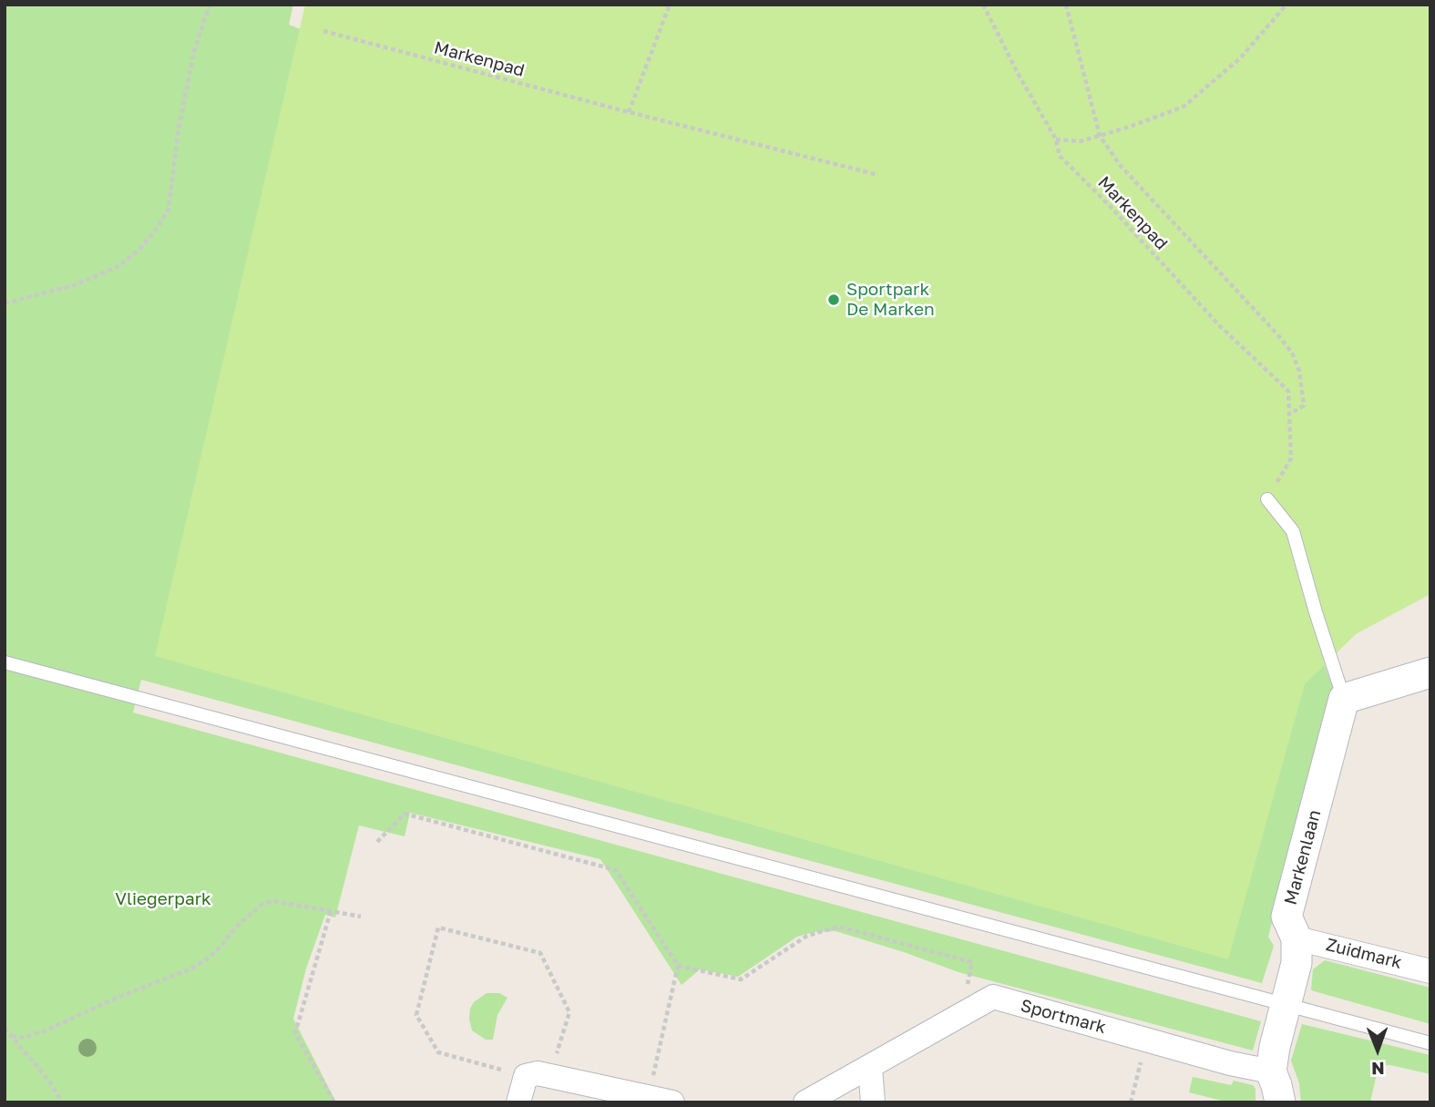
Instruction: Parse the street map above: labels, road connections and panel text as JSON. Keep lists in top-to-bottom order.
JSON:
{
  "streets": {
    "street": ["Markenlaan", "Zuidmark", "Sportmark"],
    "path": ["Markenpad"]
  },
  "crossings": [
    ["Markenlaan", "Zuidmark"],
    ["Markenlaan", "Sportmark"]
  ],
  "parks": ["Vliegerpark"],
  "places": ["Sportpark De Marken"],
  "north": "bottom"
}
